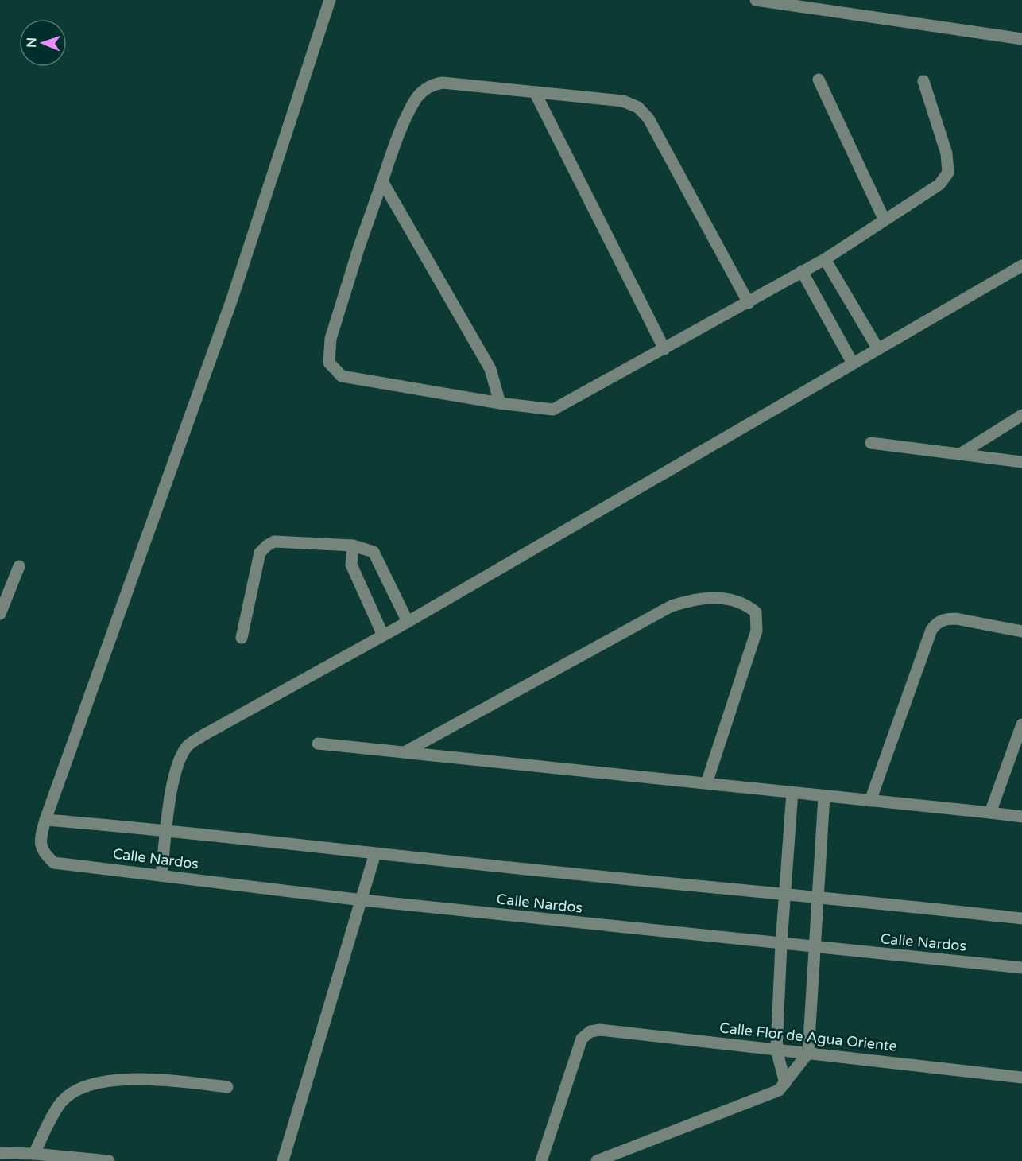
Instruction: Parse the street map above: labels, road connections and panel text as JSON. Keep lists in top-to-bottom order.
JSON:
{
  "streets": {
    "street": ["Calle Nardos", "Calle Flor de Agua Oriente"]
  },
  "north": "left"
}
